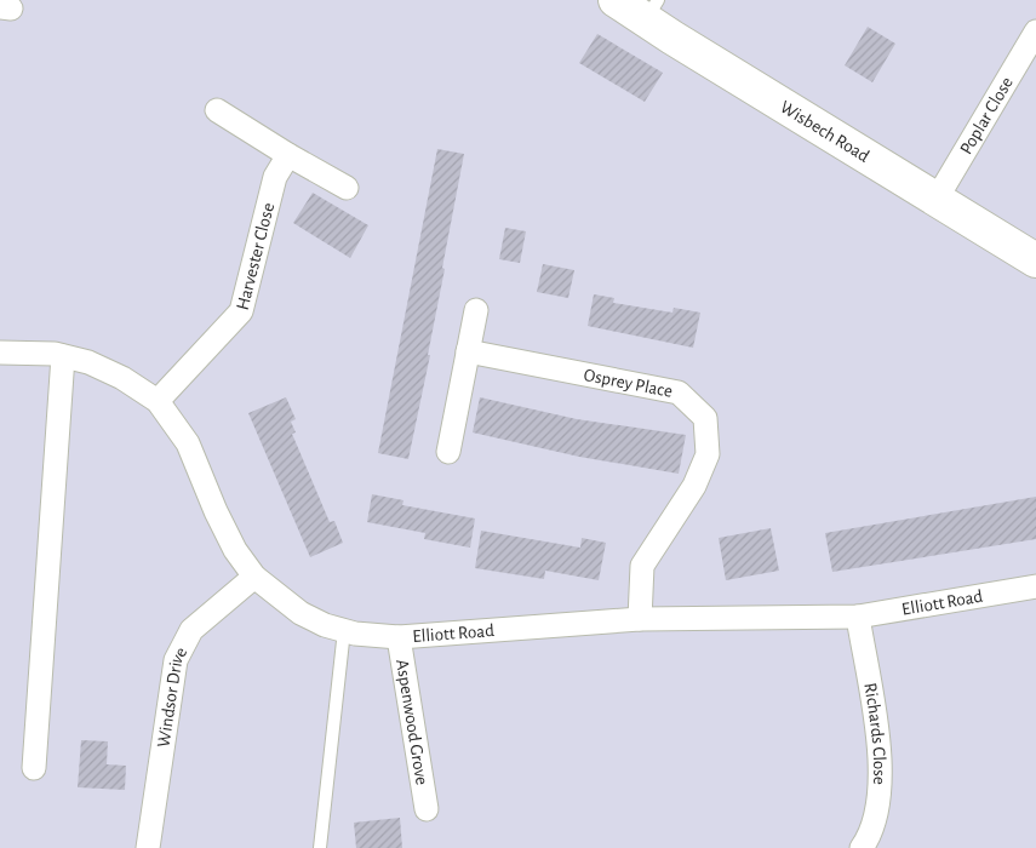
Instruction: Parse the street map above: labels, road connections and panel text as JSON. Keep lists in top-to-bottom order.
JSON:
{
  "streets": {
    "main road": ["Wisbech Road"],
    "street": [
      "Poplar Close",
      "Harvester Close",
      "Osprey Place",
      "Elliott Road",
      "Windsor Drive",
      "Aspenwood Grove",
      "Richards Close"
    ]
  },
  "crossings": [
    ["Poplar Close", "Wisbech Road"],
    ["Harvester Close", "Elliott Road"],
    ["Osprey Place", "Elliott Road"],
    ["Elliott Road", "Windsor Drive"],
    ["Elliott Road", "Aspenwood Grove"],
    ["Elliott Road", "Richards Close"]
  ]
}
